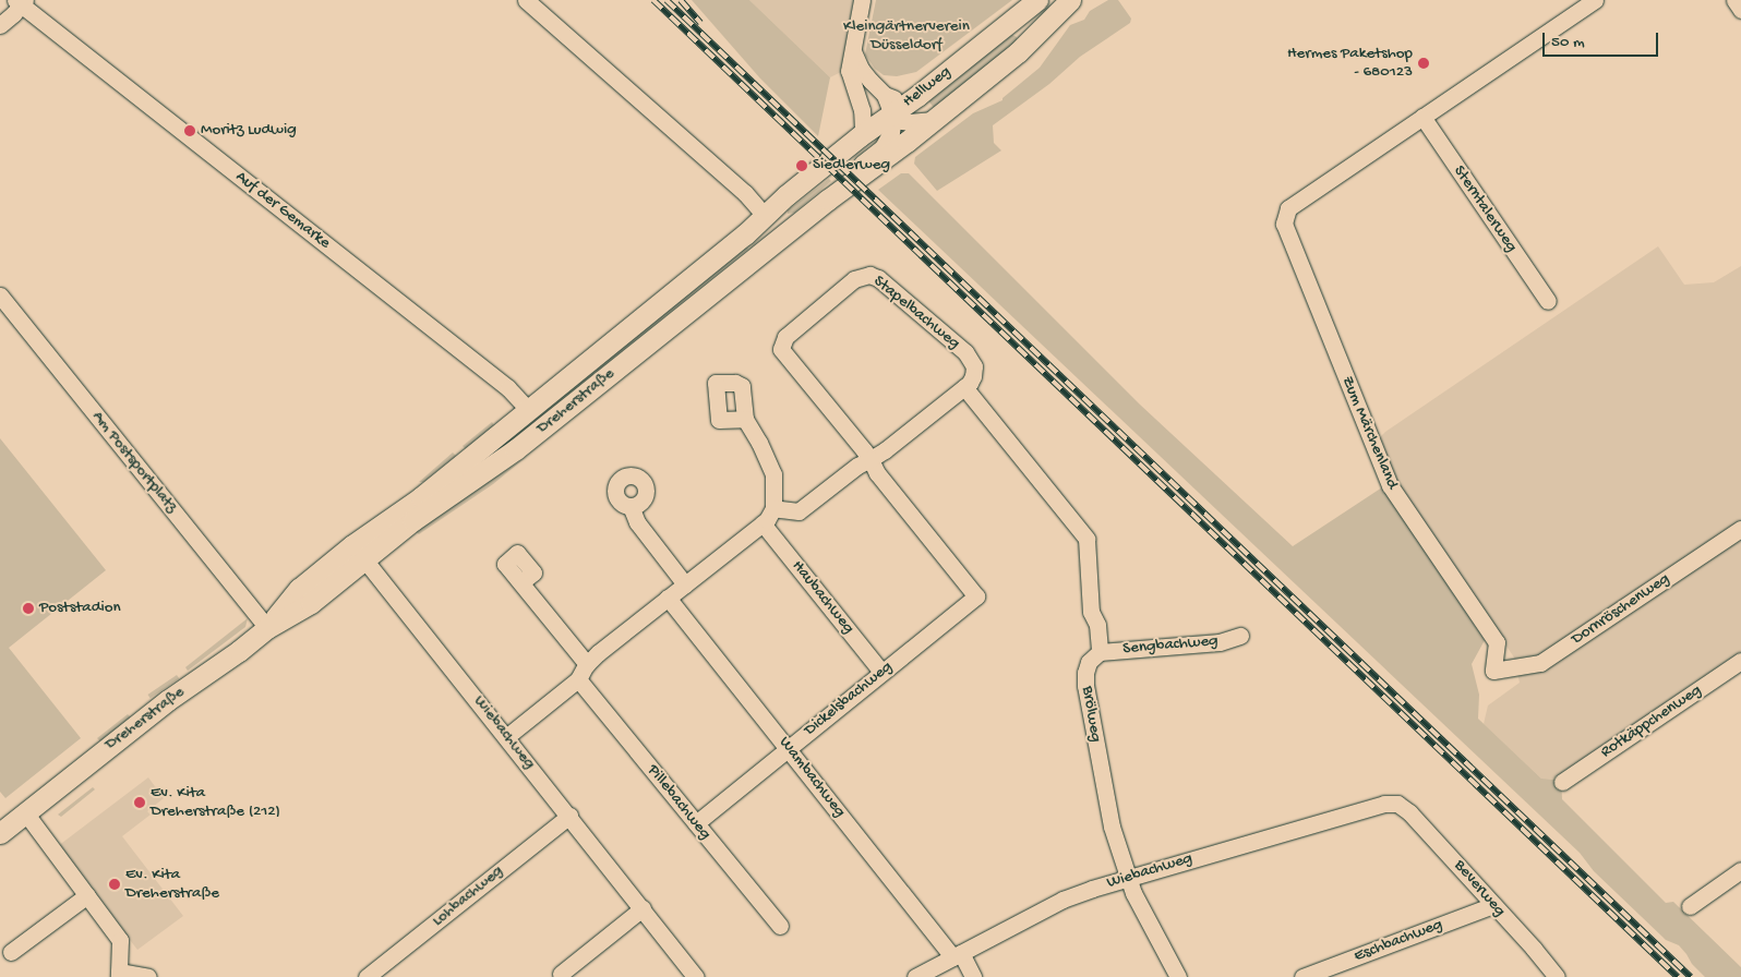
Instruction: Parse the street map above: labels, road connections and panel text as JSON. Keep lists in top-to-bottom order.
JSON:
{
  "streets": {
    "main road": ["Hellweg", "Auf der Gemarke", "Dreherstraße"],
    "street": [
      "Sterntalerweg",
      "Stapelbachweg",
      "Zum Märchenland",
      "Am Postsportplatz",
      "Haubachweg",
      "Dornröschenweg",
      "Sengbachweg",
      "Dickelsbachweg",
      "Brölweg",
      "Rotkäppchenweg",
      "Wiebachweg",
      "Wambachweg",
      "Pillebachweg",
      "Beverweg",
      "Lohbachweg",
      "Eschbachweg"
    ]
  },
  "crossings": [
    ["Hellweg", "Dreherstraße"],
    ["Sterntalerweg", "Zum Märchenland"],
    ["Auf der Gemarke", "Dreherstraße"],
    ["Stapelbachweg", "Dickelsbachweg"],
    ["Dreherstraße", "Am Postsportplatz"],
    ["Dreherstraße", "Wiebachweg"],
    ["Zum Märchenland", "Dornröschenweg"],
    ["Haubachweg", "Dickelsbachweg"],
    ["Sengbachweg", "Brölweg"],
    ["Dickelsbachweg", "Wambachweg"],
    ["Dickelsbachweg", "Pillebachweg"],
    ["Brölweg", "Wiebachweg"],
    ["Wiebachweg", "Wambachweg"],
    ["Wiebachweg", "Beverweg"],
    ["Wiebachweg", "Lohbachweg"],
    ["Beverweg", "Eschbachweg"]
  ],
  "parks": ["Kleingärtnerverein Düsseldorf"],
  "places": [
    "Hermes Paketshop - 680123",
    "Moritz Ludwig",
    "Siedlerweg",
    "Poststadion",
    "Ev. Kita Dreherstraße (212)",
    "Ev. Kita Dreherstraße"
  ],
  "scale_bar": "50 m"
}
